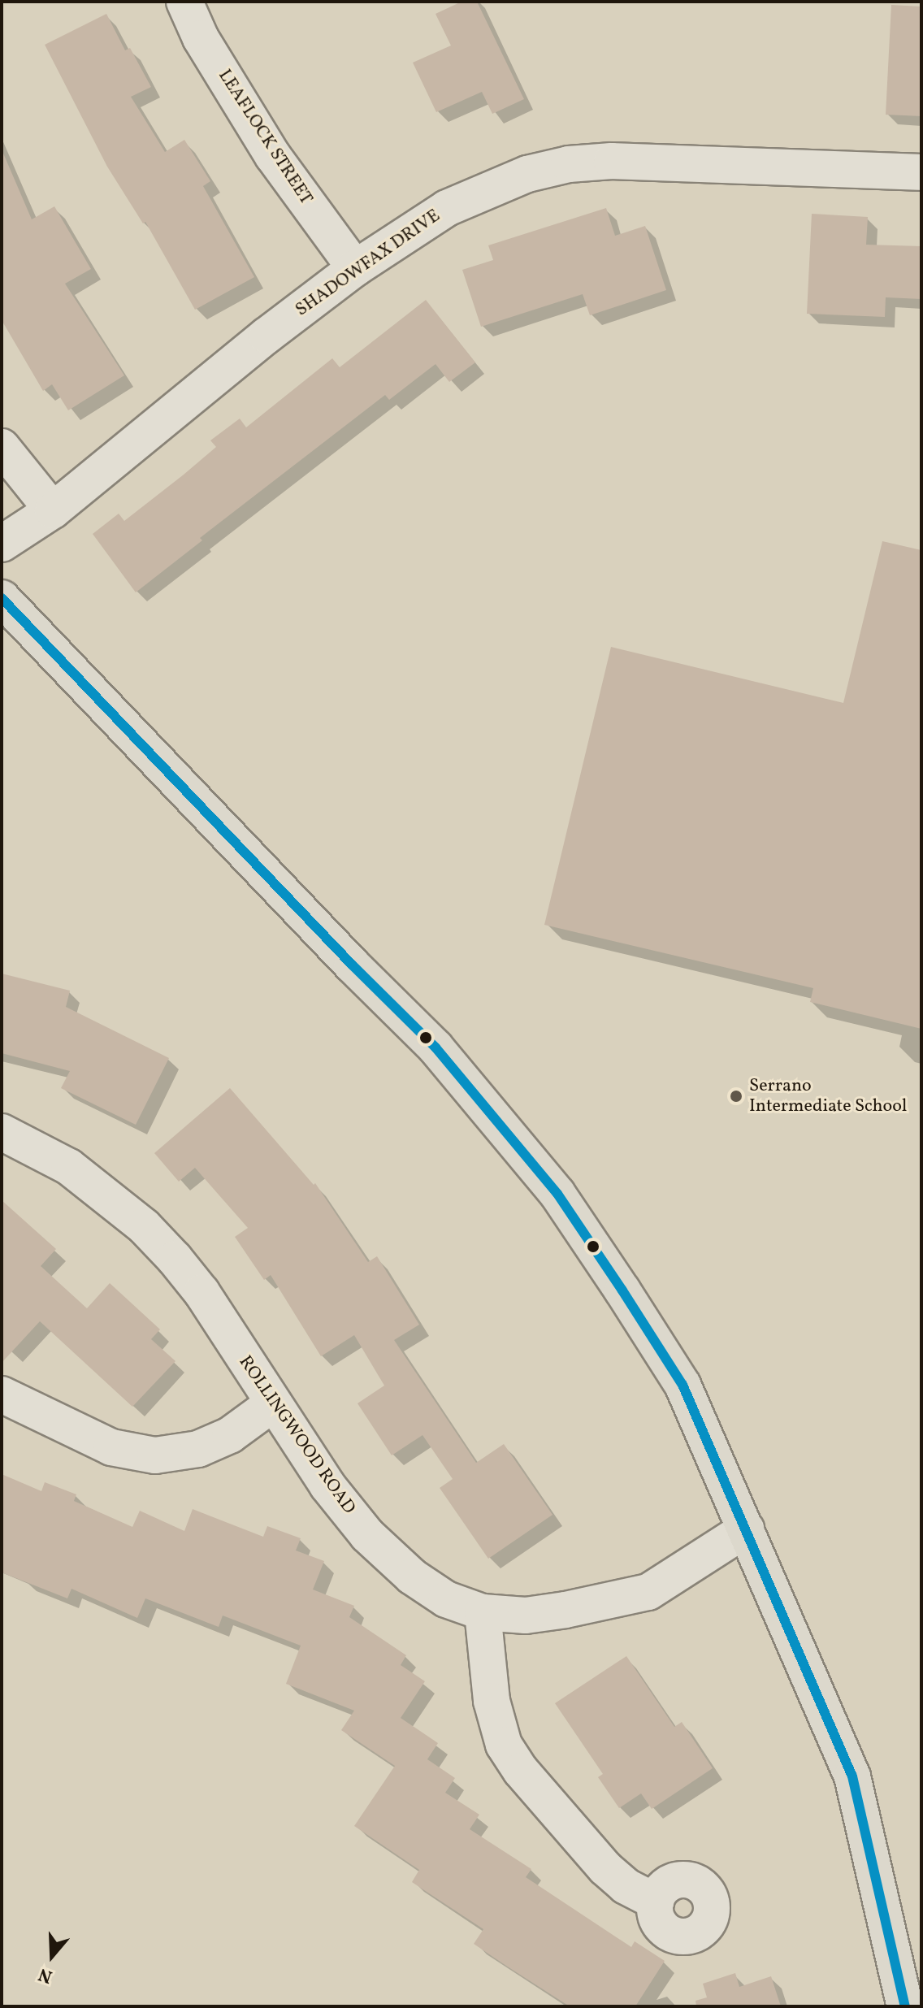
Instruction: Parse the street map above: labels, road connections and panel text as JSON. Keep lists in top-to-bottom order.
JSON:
{
  "streets": {
    "street": ["LEAFLOCK STREET", "SHADOWFAX DRIVE", "ROLLINGWOOD ROAD"]
  },
  "crossings": [
    ["LEAFLOCK STREET", "SHADOWFAX DRIVE"]
  ],
  "places": ["Serrano Intermediate School"],
  "north": "bottom"
}
